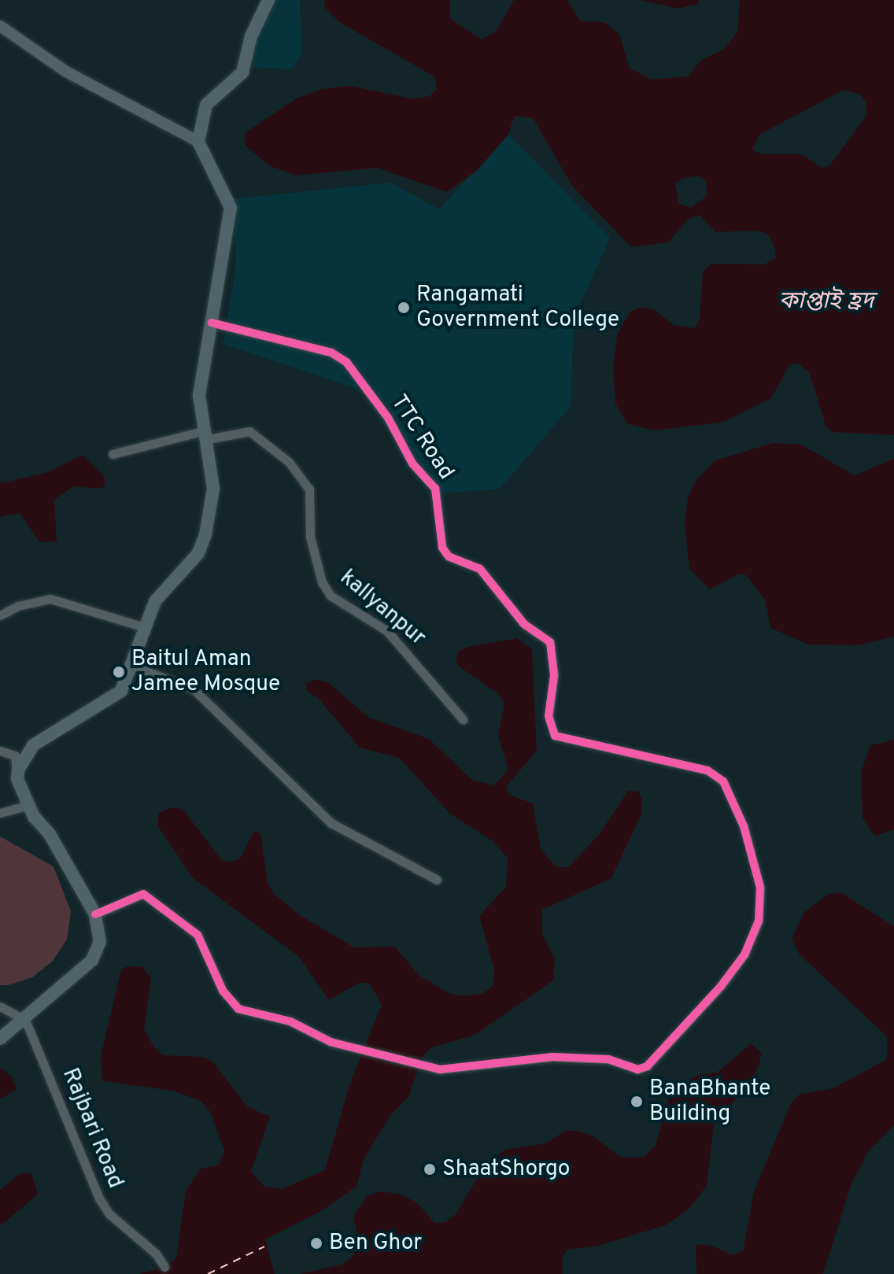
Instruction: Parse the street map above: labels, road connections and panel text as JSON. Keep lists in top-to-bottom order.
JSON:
{
  "streets": {
    "street": ["TTC Road", "kallyanpur", "Rajbari Road"]
  },
  "water": ["কাপ্তাই হ্রদ"],
  "places": [
    "Rangamati Government College",
    "Baitul Aman Jamee Mosque",
    "BanaBhante Building",
    "ShaatShorgo",
    "Ben Ghor"
  ]
}
